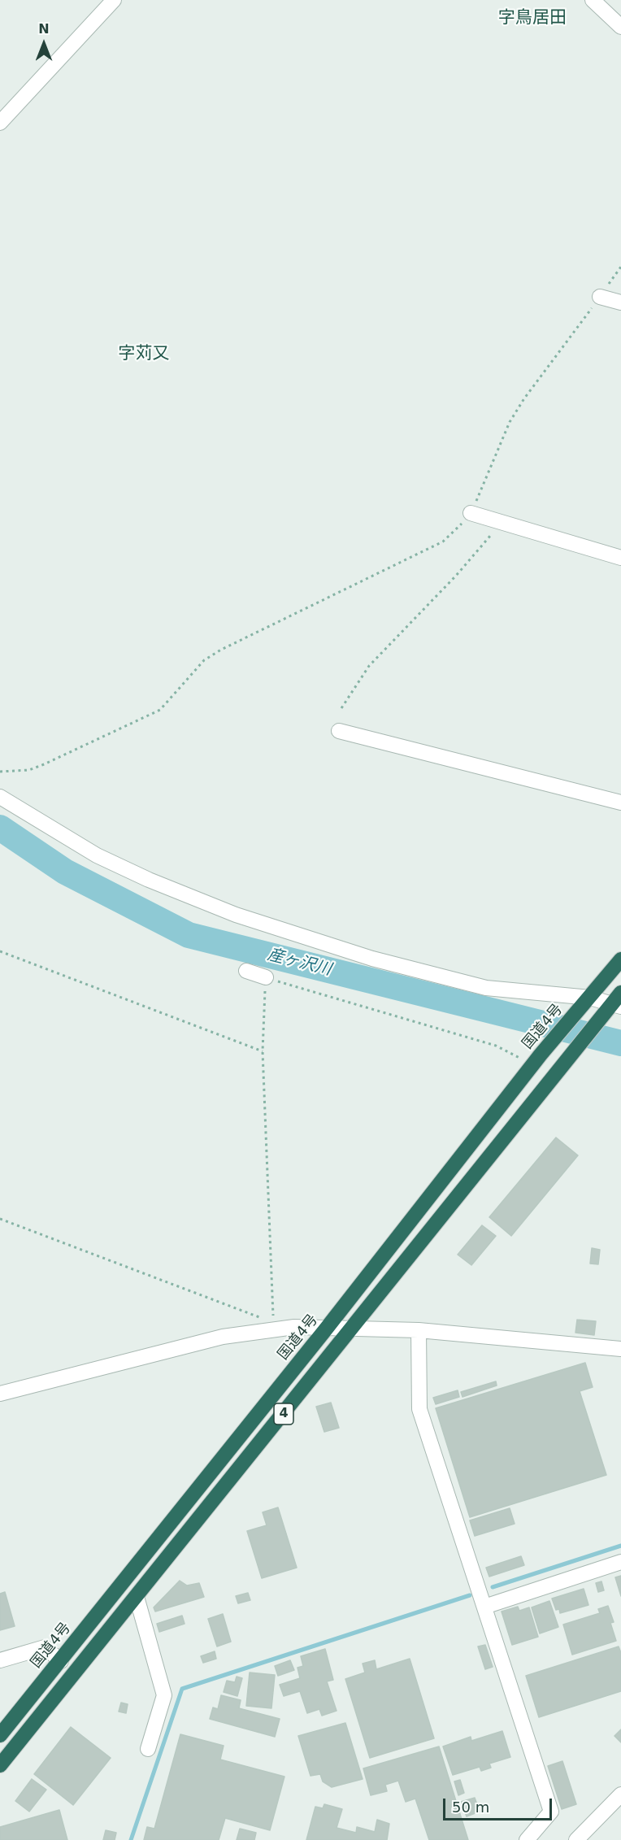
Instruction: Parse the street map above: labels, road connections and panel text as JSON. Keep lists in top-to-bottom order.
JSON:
{
  "streets": {
    "highway": ["国道4号", "4"]
  },
  "districts": ["字鳥居田", "字苅又"],
  "water": ["産ヶ沢川"],
  "scale_bar": "50 m",
  "north": "top"
}
